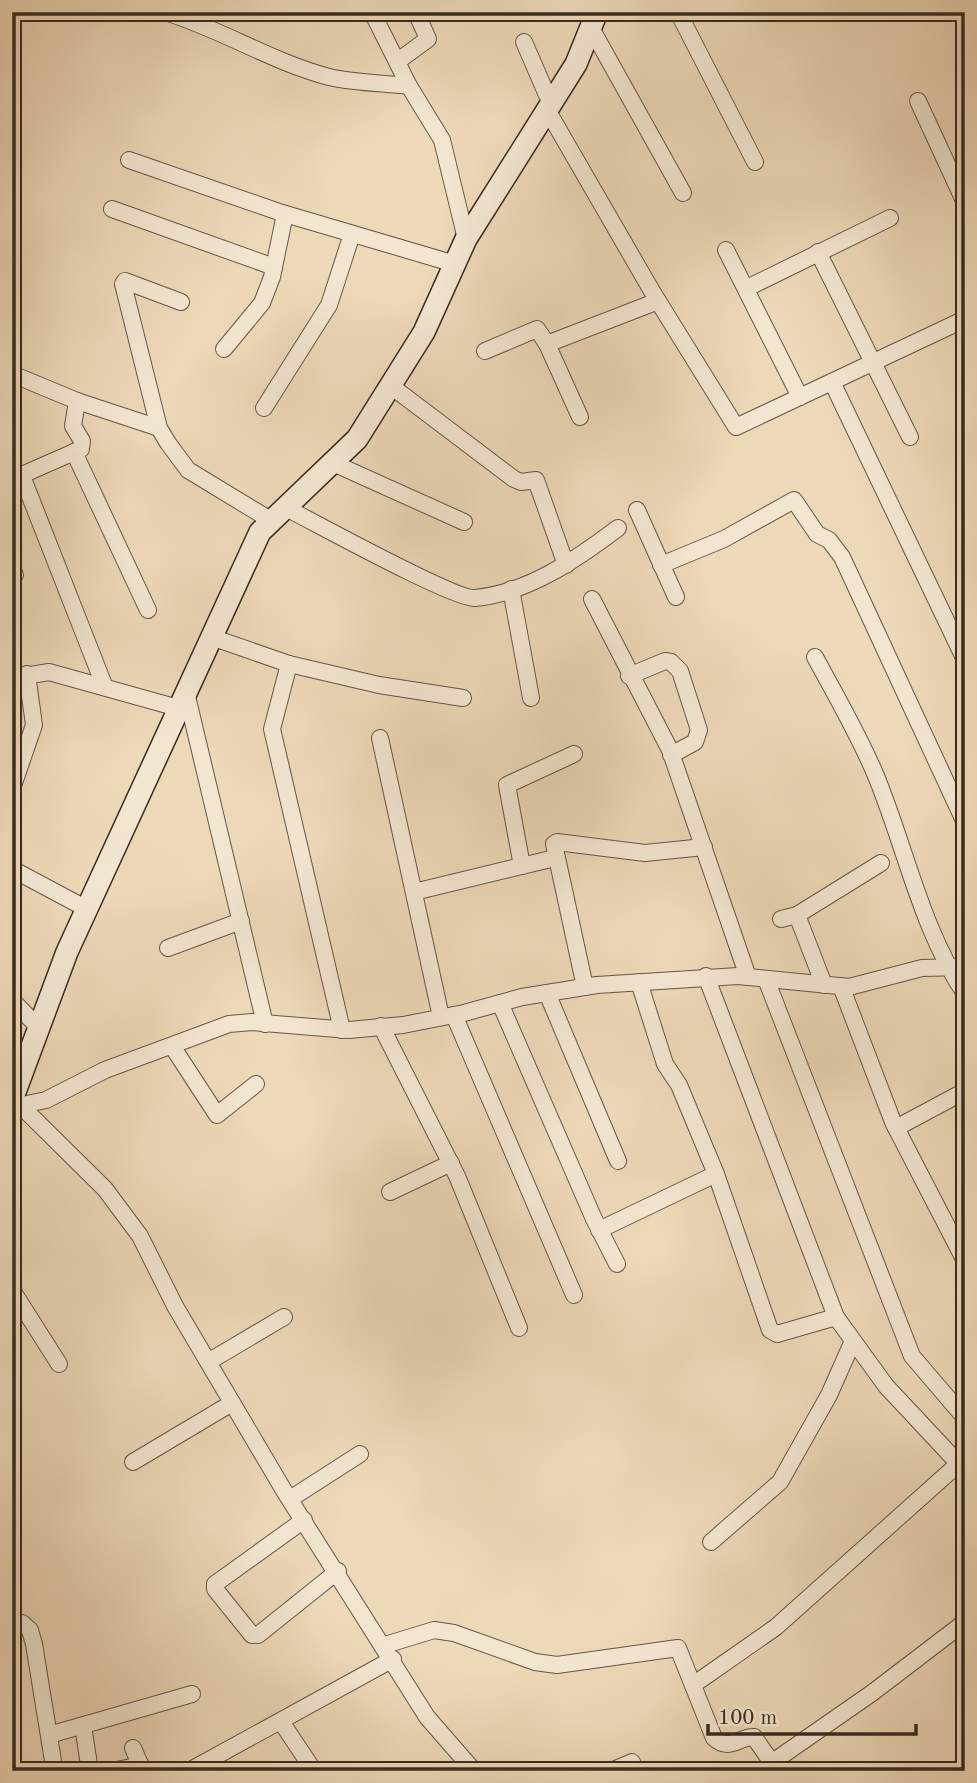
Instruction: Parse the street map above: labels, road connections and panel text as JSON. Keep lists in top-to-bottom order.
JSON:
{
  "scale_bar": "100 m"
}
